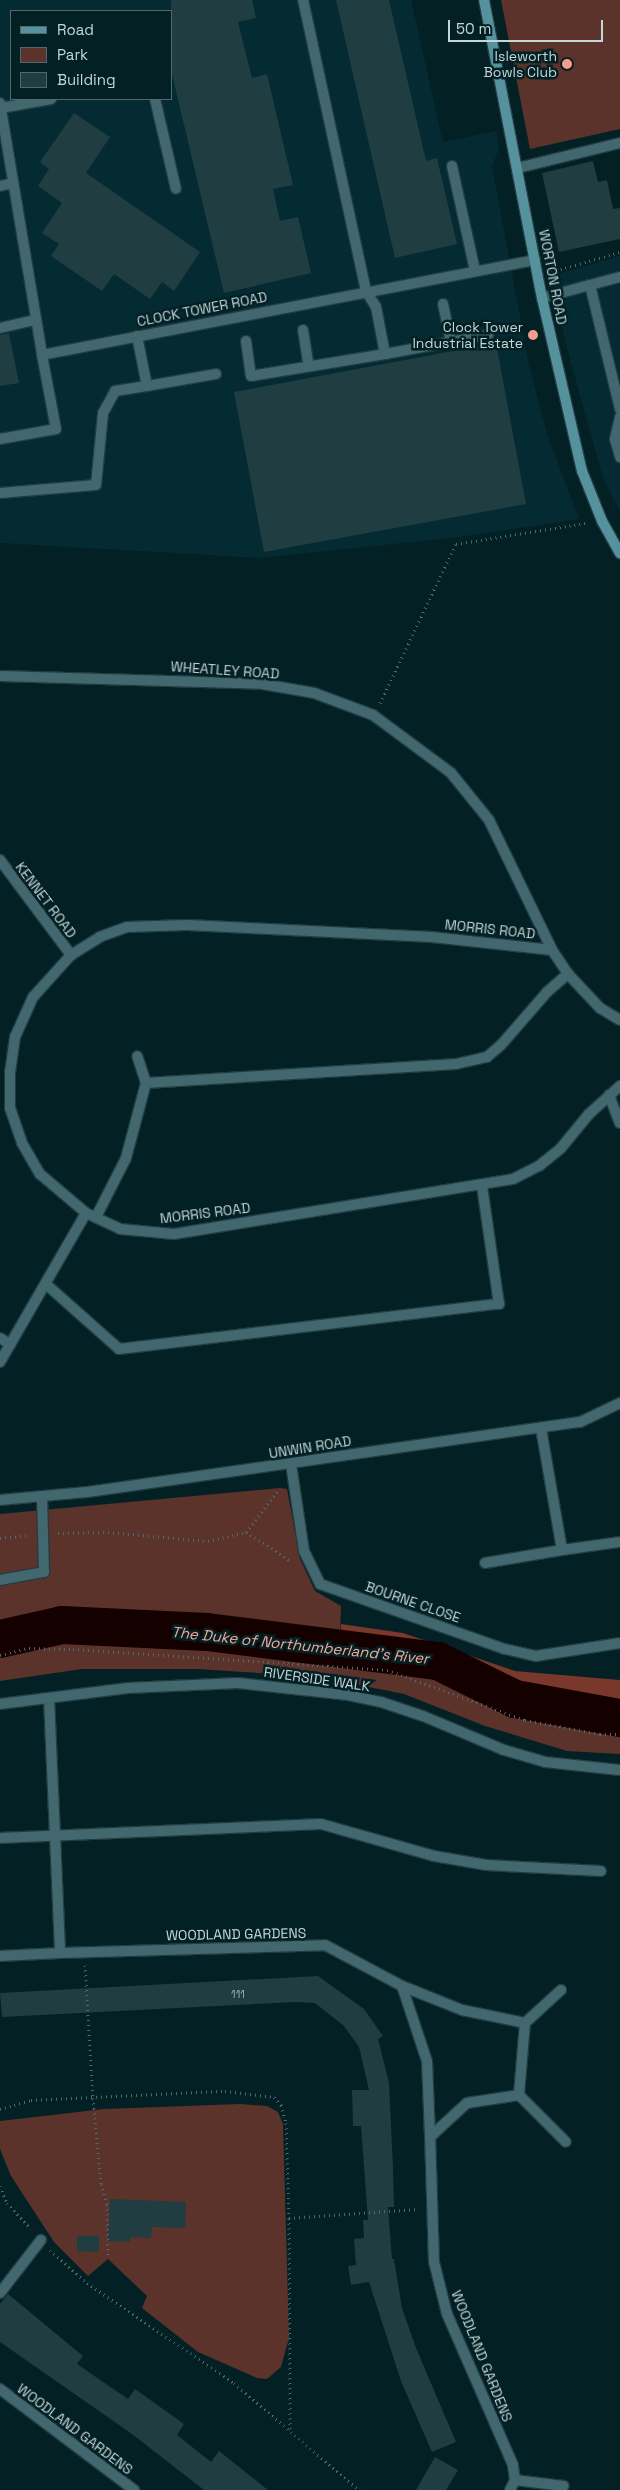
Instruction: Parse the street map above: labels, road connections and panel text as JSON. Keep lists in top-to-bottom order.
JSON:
{
  "streets": {
    "street": [
      "WORTON ROAD",
      "CLOCK TOWER ROAD",
      "WHEATLEY ROAD",
      "KENNET ROAD",
      "MORRIS ROAD",
      "UNWIN ROAD",
      "BOURNE CLOSE",
      "RIVERSIDE WALK",
      "WOODLAND GARDENS"
    ]
  },
  "crossings": [
    ["WORTON ROAD", "CLOCK TOWER ROAD"],
    ["WHEATLEY ROAD", "MORRIS ROAD"],
    ["KENNET ROAD", "MORRIS ROAD"],
    ["UNWIN ROAD", "BOURNE CLOSE"]
  ],
  "water": ["The Duke of Northumberland's River"],
  "places": ["Isleworth Bowls Club", "Clock Tower Industrial Estate"],
  "house_numbers": ["111"],
  "legend": ["Road", "Park", "Building"],
  "scale_bar": "50 m"
}
